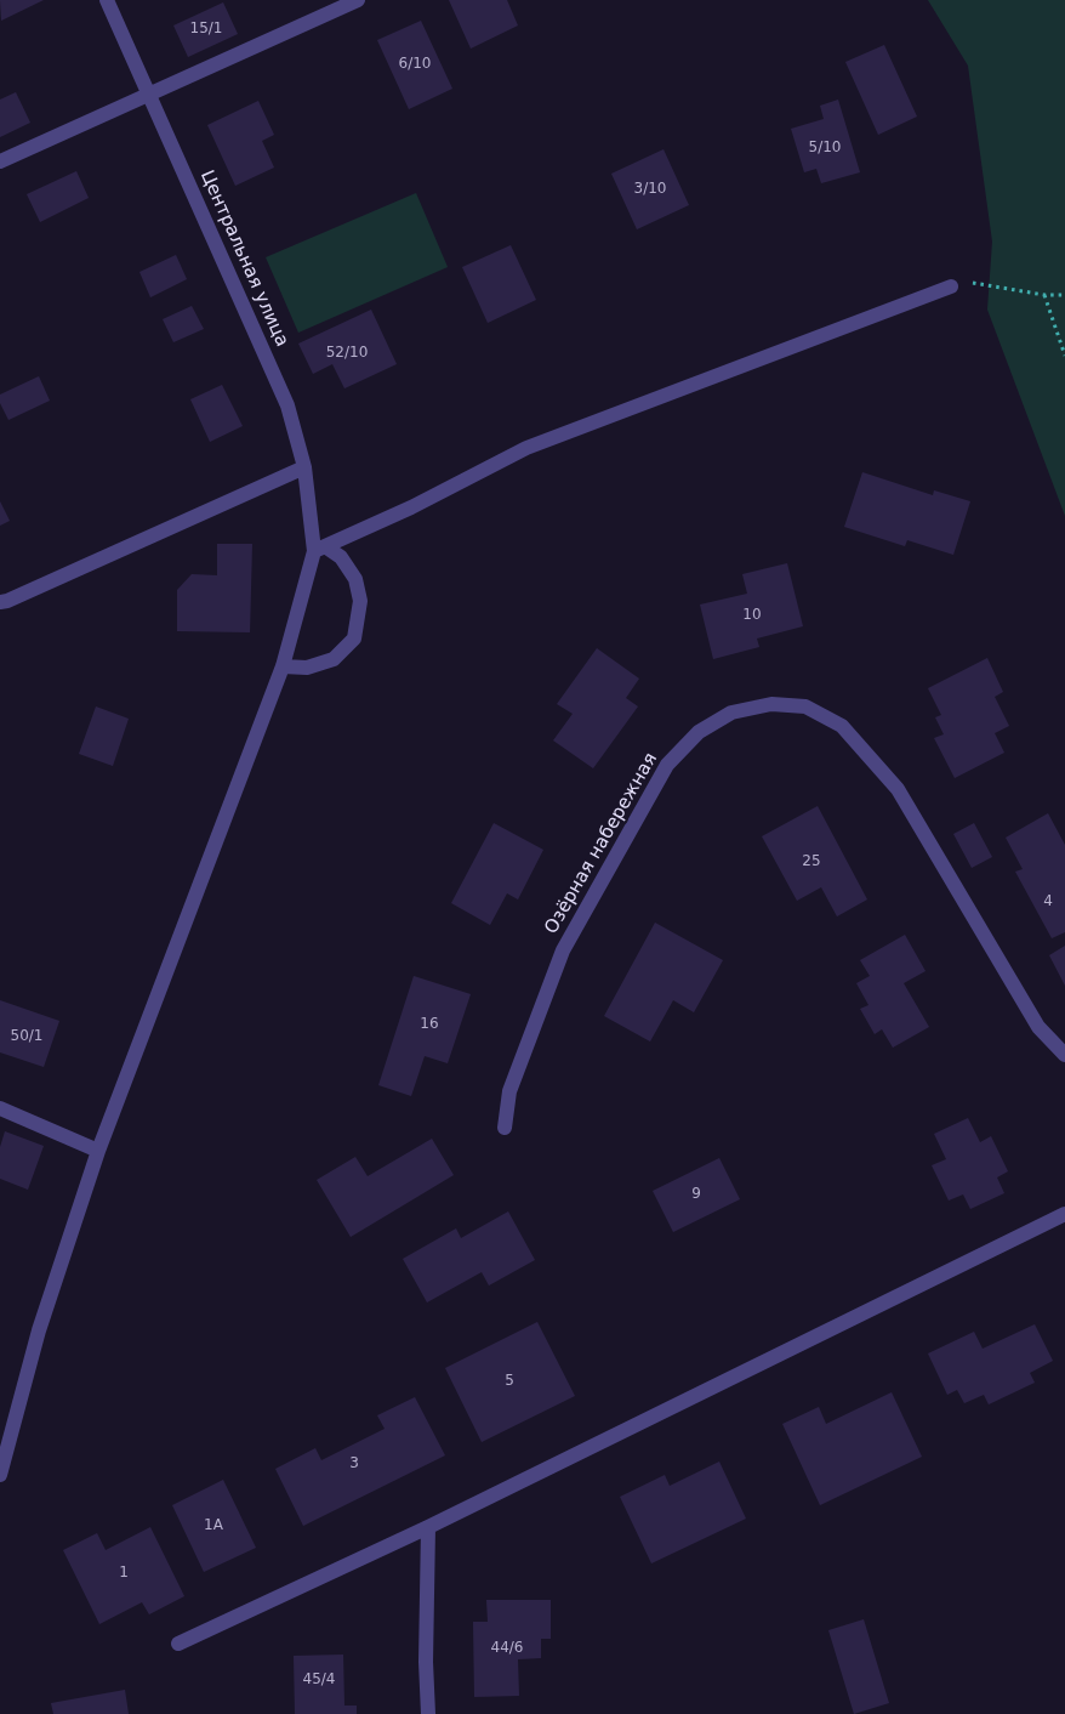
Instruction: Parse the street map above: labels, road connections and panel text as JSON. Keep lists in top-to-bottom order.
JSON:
{
  "streets": {
    "street": ["Центральная улица", "Озёрная набережная"]
  },
  "house_numbers": [
    "15/1",
    "6/10",
    "5/10",
    "3/10",
    "52/10",
    "10",
    "25",
    "4",
    "16",
    "50/1",
    "9",
    "5",
    "3",
    "1А",
    "1",
    "44/6",
    "45/4"
  ]
}
